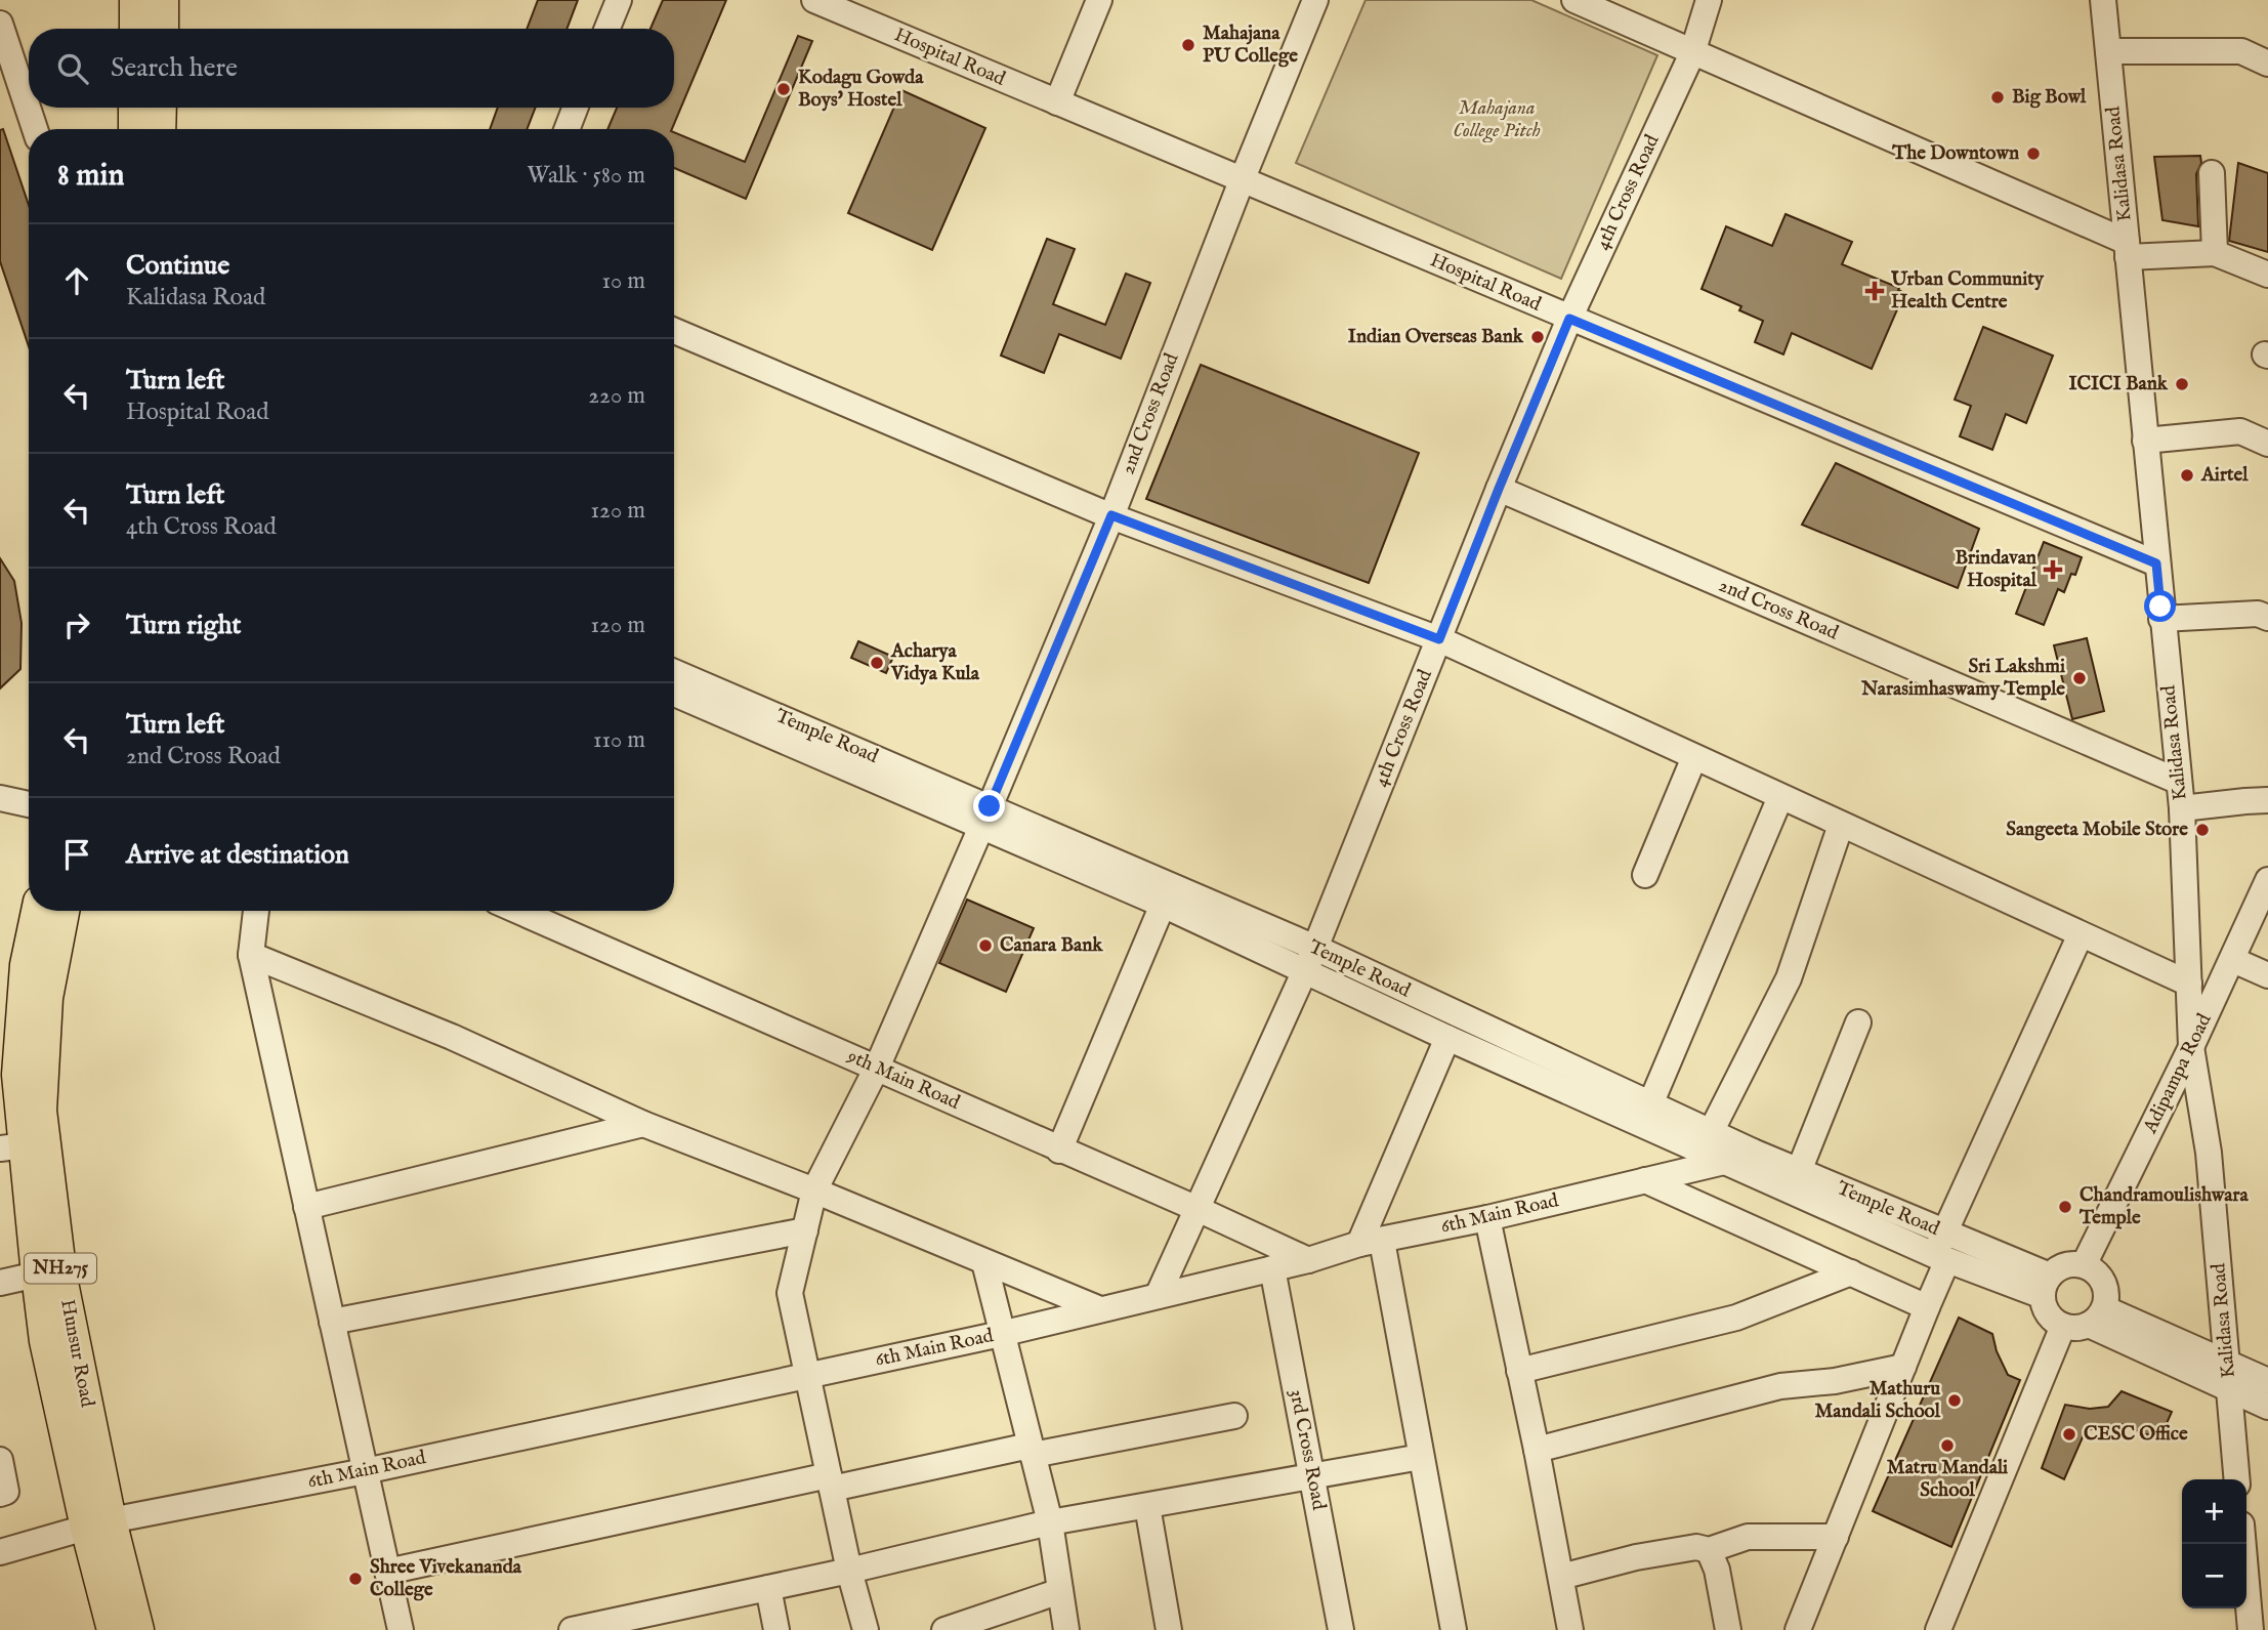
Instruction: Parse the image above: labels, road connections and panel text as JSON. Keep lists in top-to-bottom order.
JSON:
{
  "streets": {
    "main road": ["NH275", "Hunsur Road"],
    "street": [
      "Hospital Road",
      "Kalidasa Road",
      "4th Cross Road",
      "2nd Cross Road",
      "Temple Road",
      "Adipampa Road",
      "9th Main Road",
      "6th Main Road",
      "3rd Cross Road"
    ]
  },
  "crossings": [
    ["Hospital Road", "Kalidasa Road"],
    ["Hospital Road", "4th Cross Road"],
    ["Hospital Road", "2nd Cross Road"],
    ["Kalidasa Road", "2nd Cross Road"],
    ["Kalidasa Road", "Adipampa Road"],
    ["4th Cross Road", "2nd Cross Road"],
    ["4th Cross Road", "Temple Road"],
    ["4th Cross Road", "9th Main Road"],
    ["4th Cross Road", "6th Main Road"],
    ["2nd Cross Road", "Temple Road"],
    ["2nd Cross Road", "9th Main Road"],
    ["2nd Cross Road", "6th Main Road"],
    ["Temple Road", "Adipampa Road"],
    ["Temple Road", "6th Main Road"],
    ["9th Main Road", "6th Main Road"],
    ["6th Main Road", "Hunsur Road"],
    ["6th Main Road", "3rd Cross Road"]
  ],
  "parks": ["Mahajana College Pitch"],
  "places": {
    "other": [
      "Mahajana PU College",
      "Kodagu Gowda Boys' Hostel",
      "Big Bowl",
      "The Downtown",
      "Indian Overseas Bank",
      "ICICI Bank",
      "Airtel",
      "Acharya Vidya Kula",
      "Sri Lakshmi Narasimhaswamy Temple",
      "Sangeeta Mobile Store",
      "Canara Bank",
      "Chandramoulishwara Temple",
      "Mathuru Mandali School",
      "CESC Office",
      "Matru Mandali School",
      "Shree Vivekananda College"
    ],
    "health": ["Urban Community Health Centre", "Brindavan Hospital"]
  },
  "page": {
    "search": "Search here",
    "heading": ["8 min", "Walk · 580 m"],
    "list": [
      ["Continue", "Kalidasa Road", "10 m"],
      ["Turn left", "Hospital Road", "220 m"],
      ["Turn left", "4th Cross Road", "120 m"],
      ["Turn right", "120 m"],
      ["Turn left", "2nd Cross Road", "110 m"],
      "Arrive at destination"
    ],
    "map_buttons": ["+", "−"]
  }
}
